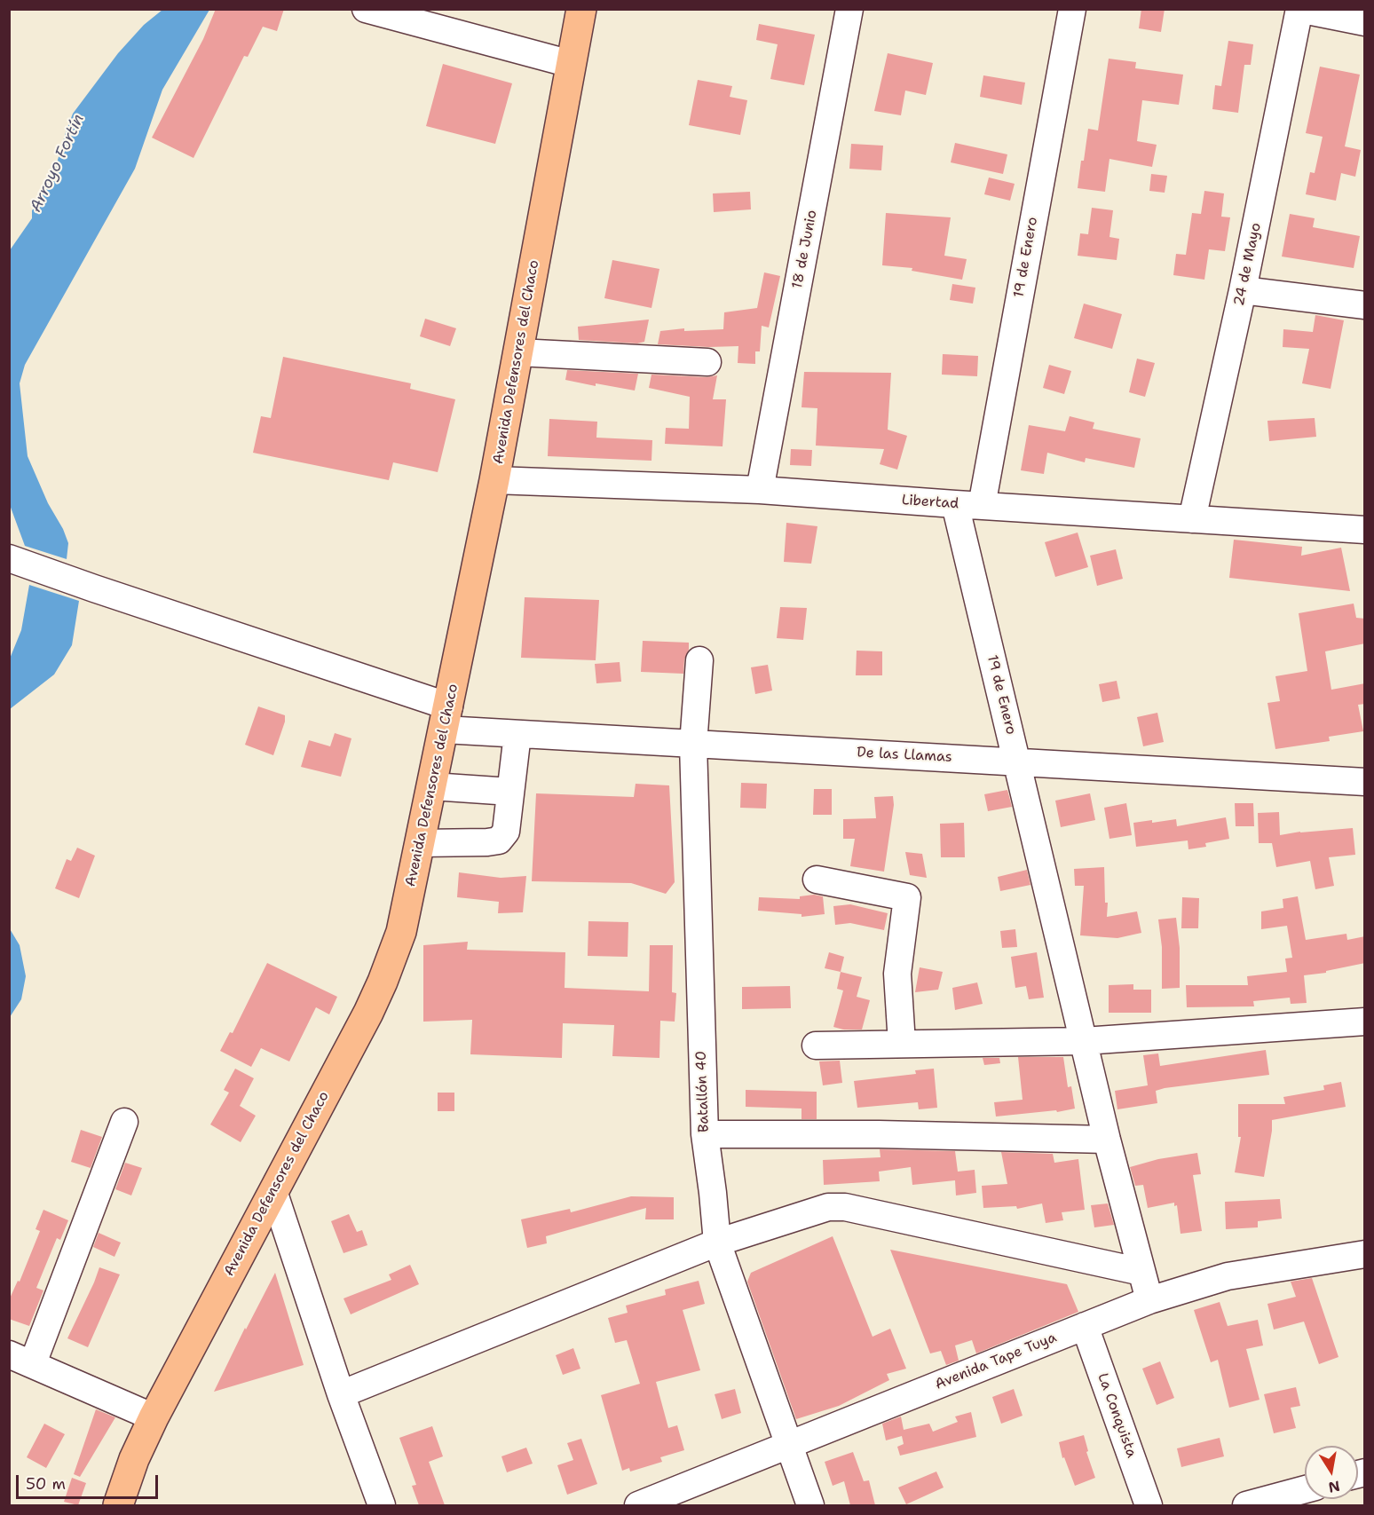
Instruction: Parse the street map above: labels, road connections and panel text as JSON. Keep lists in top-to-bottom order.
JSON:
{
  "streets": {
    "main road": ["Avenida Defensores del Chaco"],
    "street": [
      "18 de Junio",
      "19 de Enero",
      "24 de Mayo",
      "Libertad",
      "De las Llamas",
      "Batallón 40",
      "Avenida Tape Tuya",
      "La Conquista"
    ]
  },
  "crossings": [
    ["18 de Junio", "Libertad"],
    ["19 de Enero", "Libertad"],
    ["19 de Enero", "De las Llamas"],
    ["19 de Enero", "Avenida Tape Tuya"],
    ["24 de Mayo", "Libertad"],
    ["Avenida Defensores del Chaco", "Libertad"],
    ["Avenida Defensores del Chaco", "De las Llamas"],
    ["De las Llamas", "Batallón 40"],
    ["Batallón 40", "Avenida Tape Tuya"],
    ["Avenida Tape Tuya", "La Conquista"]
  ],
  "water": ["Arroyo Fortín"],
  "scale_bar": "50 m",
  "north": "bottom"
}
